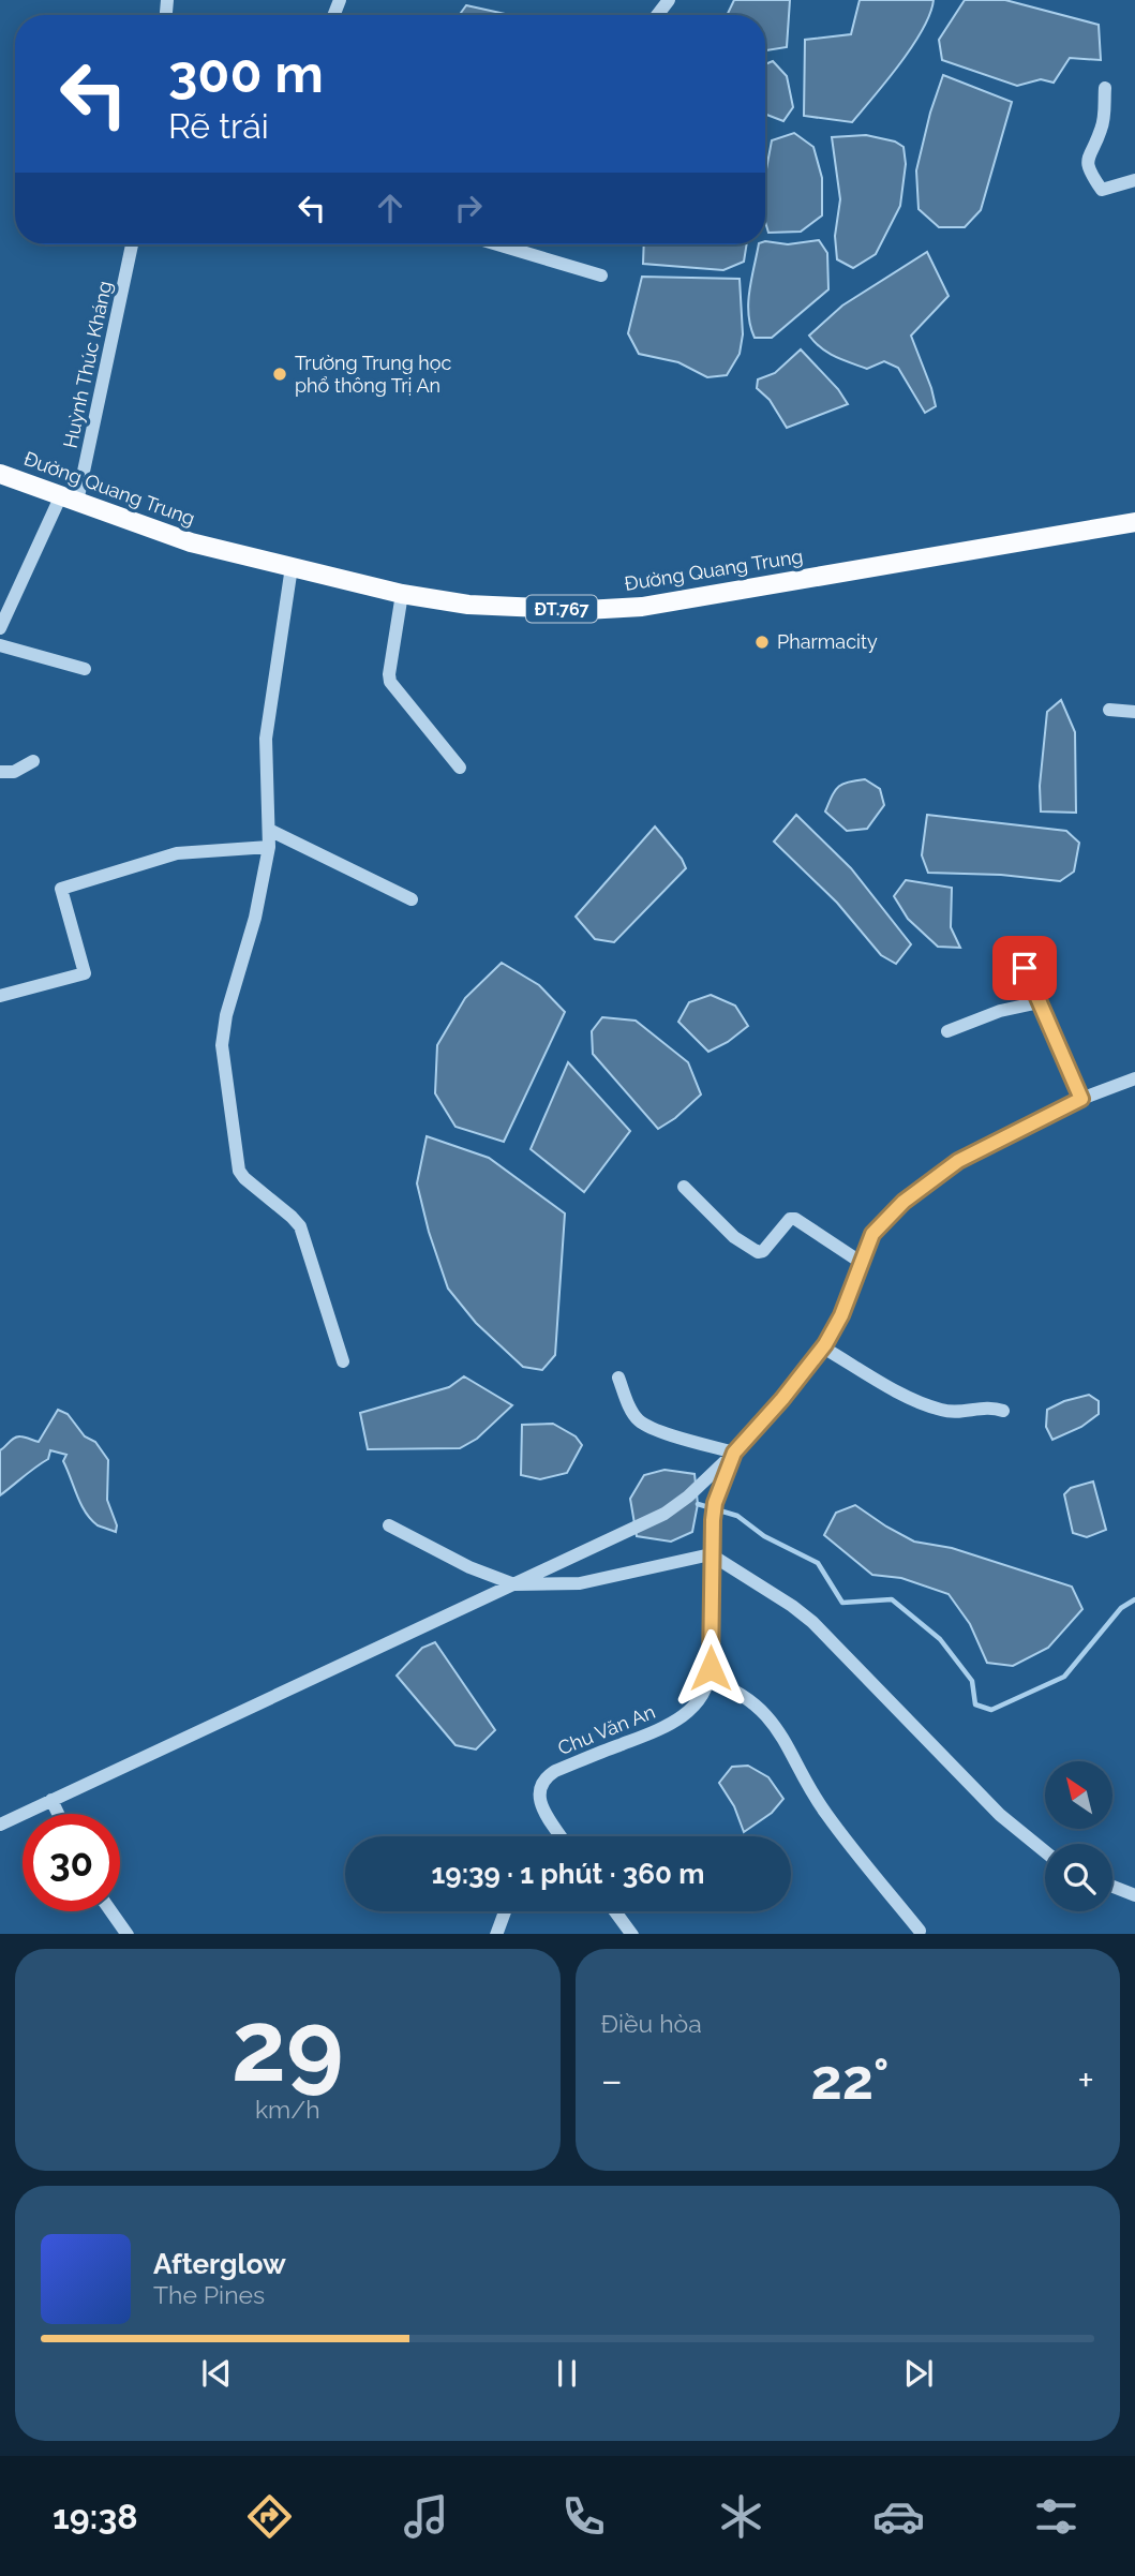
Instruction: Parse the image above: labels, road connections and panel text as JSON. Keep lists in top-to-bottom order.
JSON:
{
  "streets": {
    "main road": ["Đường Quang Trung", "ĐT.767"],
    "street": ["Huỳnh Thúc Kháng", "Chu Văn An"]
  },
  "crossings": [
    ["Huỳnh Thúc Kháng", "Đường Quang Trung"]
  ],
  "places": ["Trường Trung học phổ thông Trị An", "Pharmacity"],
  "north": "top left",
  "page": {
    "turn": ["300 m", "Rẽ trái"],
    "limit": "30",
    "trip": "19:39 · 1 phút · 360 m",
    "tile": [
      ["29", "km/h"],
      "Điều hòa"
    ],
    "heat": ["−", "22°", "+"],
    "song": ["Afterglow", "The Pines"],
    "tabs": "19:38"
  }
}
